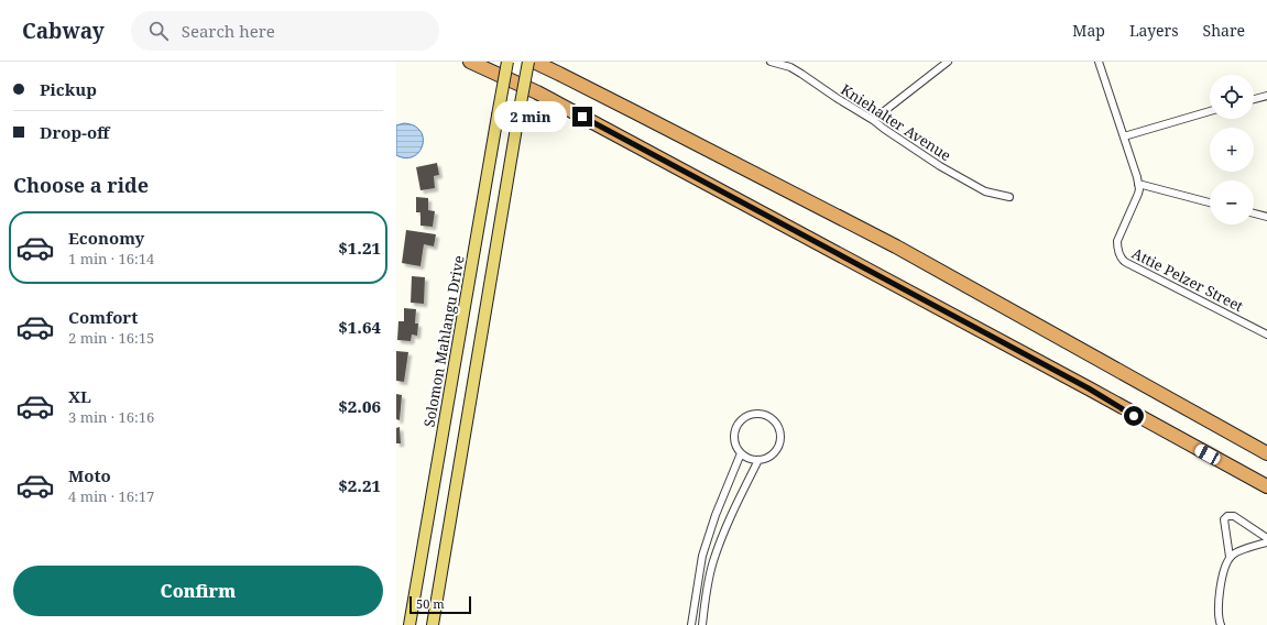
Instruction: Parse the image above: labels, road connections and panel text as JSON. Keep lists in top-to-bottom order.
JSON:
{
  "streets": {
    "main road": ["Solomon Mahlangu Drive"],
    "street": ["Kniehalter Avenue", "Attie Pelzer Street"]
  },
  "scale_bar": "50 m",
  "page": {
    "header": "Cabway",
    "search": "Search here",
    "nav": ["Map", "Layers", "Share"],
    "banner": ["Pickup", "Drop-off"],
    "map_buttons": ["+", "−"],
    "bubble": "2 min",
    "heading": "Choose a ride",
    "list": [
      {
        "name": "Economy",
        "note": "1 min · 16:14",
        "value": "$1.21"
      },
      {
        "name": "Comfort",
        "note": "2 min · 16:15",
        "value": "$1.64"
      },
      {
        "name": "XL",
        "note": "3 min · 16:16",
        "value": "$2.06"
      },
      {
        "name": "Moto",
        "note": "4 min · 16:17",
        "value": "$2.21"
      }
    ],
    "buttons": "Confirm",
    "scale": "50 m"
  }
}
